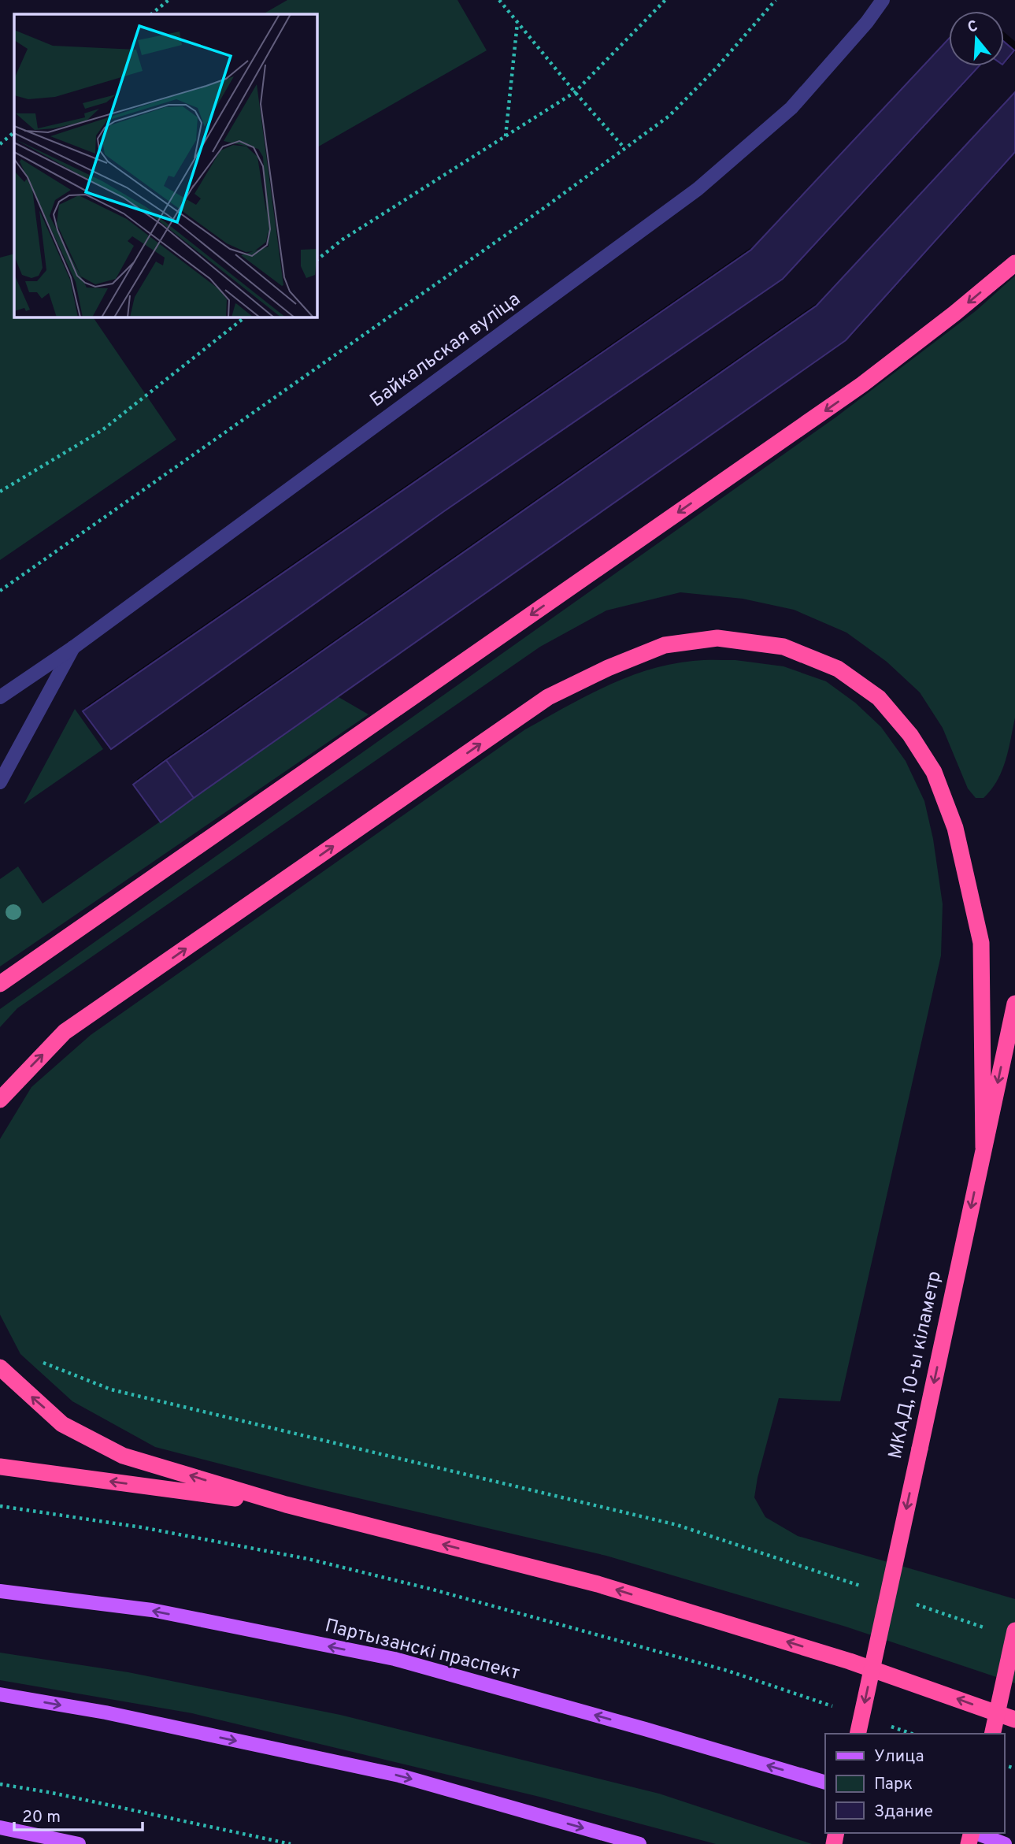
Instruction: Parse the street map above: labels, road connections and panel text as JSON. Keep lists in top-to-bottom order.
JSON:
{
  "streets": {
    "highway": ["МКАД, 10-ы кіламетр"],
    "main road": ["Партызанскі праспект"],
    "street": ["Байкальская вуліца"]
  },
  "one_way": ["МКАД, 10-ы кіламетр"],
  "legend": ["Улица", "Парк", "Здание"],
  "scale_bar": "20 m",
  "north": "top"
}
